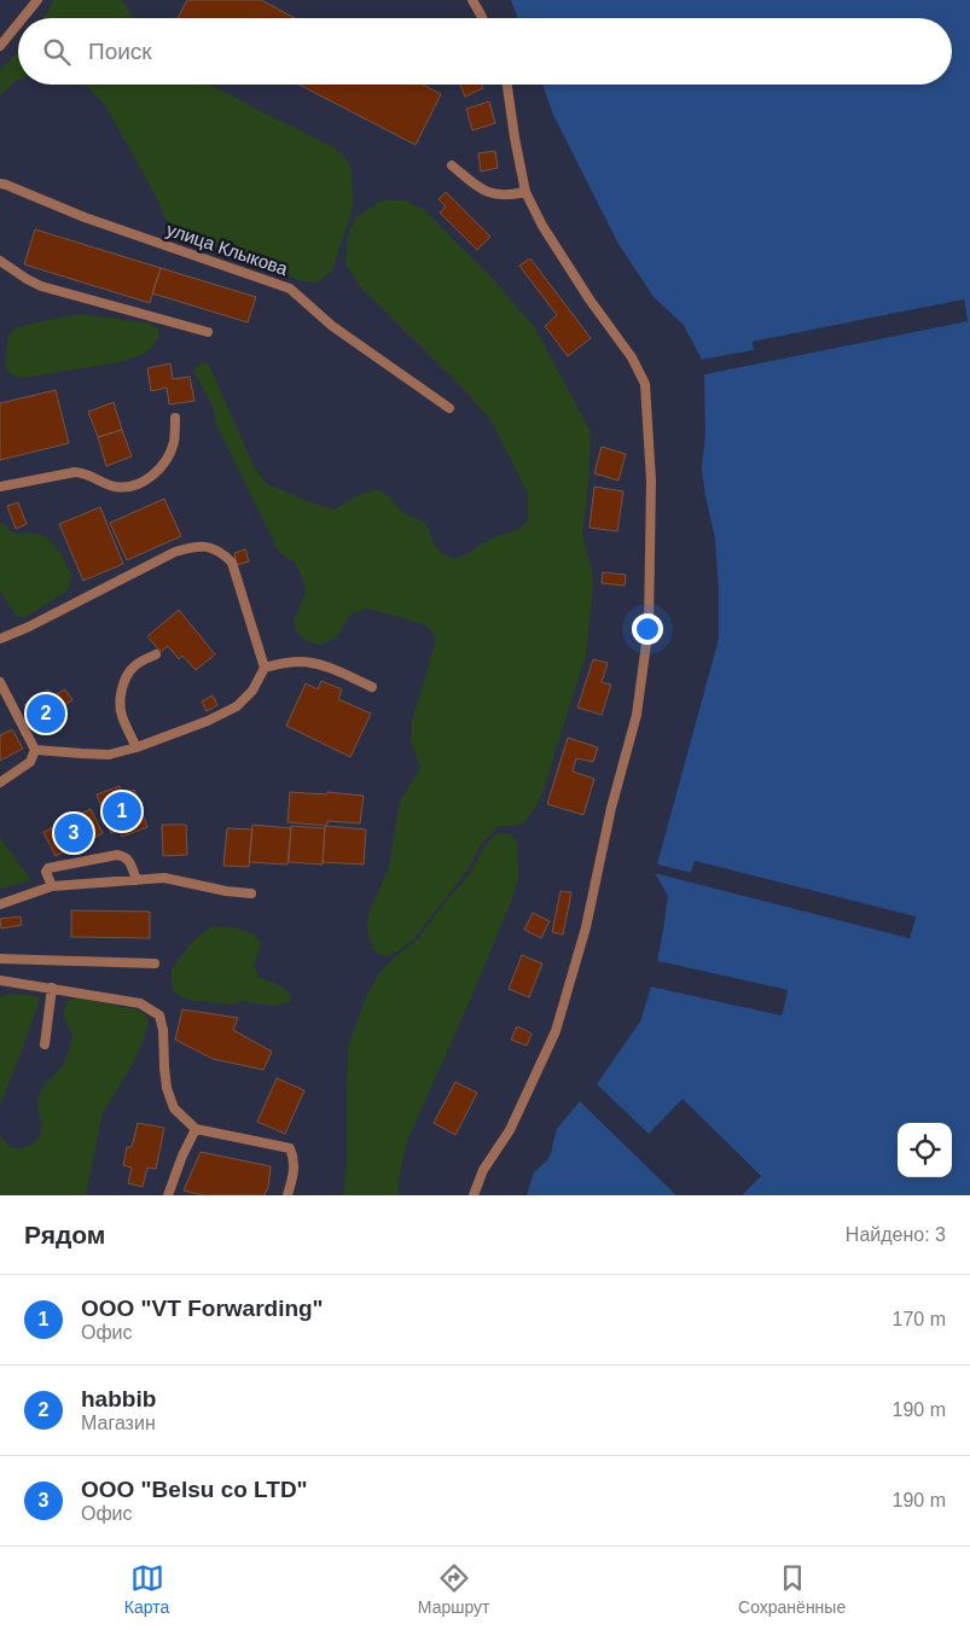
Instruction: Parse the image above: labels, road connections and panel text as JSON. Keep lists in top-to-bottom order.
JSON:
{
  "streets": {
    "lane": ["улица Клыкова"]
  },
  "page": {
    "search": "Поиск",
    "pins": ["2", "1", "3"],
    "heading": ["Рядом", "Найдено: 3"],
    "list": [
      {
        "mark": "1",
        "name": "OOO \"VT Forwarding\"",
        "note": "Офис",
        "value": "170 m"
      },
      {
        "mark": "2",
        "name": "habbib",
        "note": "Магазин",
        "value": "190 m"
      },
      {
        "mark": "3",
        "name": "OOO \"Belsu co LTD\"",
        "note": "Офис",
        "value": "190 m"
      }
    ],
    "nav": ["Карта", "Маршрут", "Сохранённые"]
  }
}
